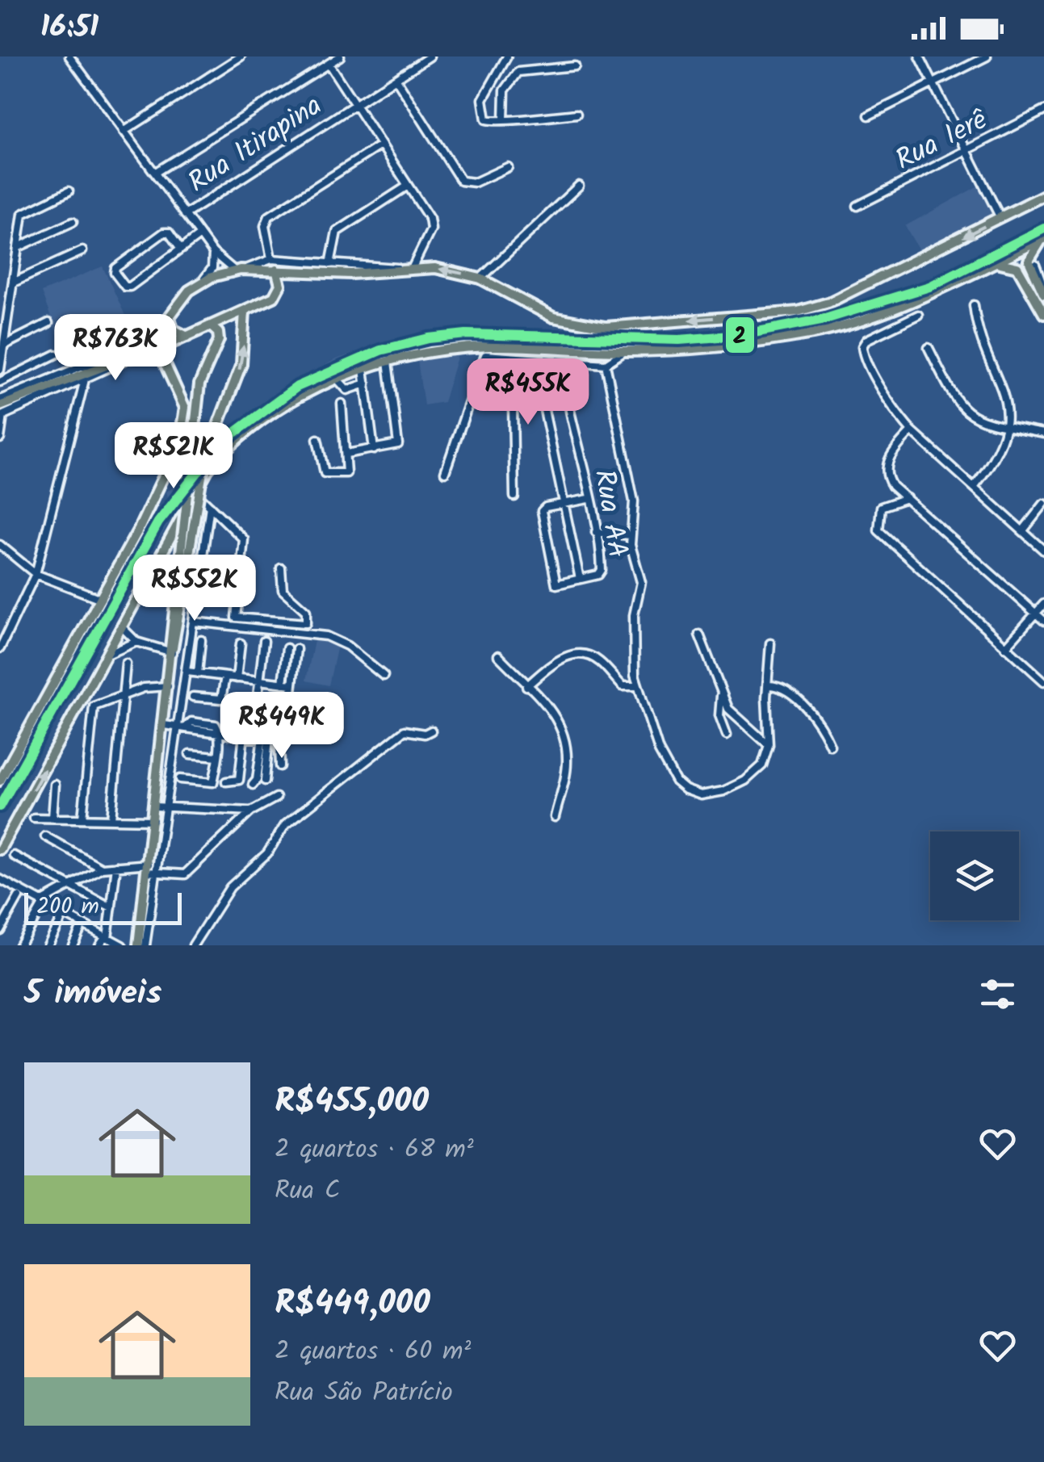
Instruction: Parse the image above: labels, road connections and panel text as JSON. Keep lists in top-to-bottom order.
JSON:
{
  "streets": {
    "street": ["Rua Ierê", "Rua Itirapina", "Rua AA"]
  },
  "lines": ["metro line 2"],
  "scale_bar": "200 m",
  "page": {
    "status": "16:51",
    "price": [
      "R$763K",
      "R$455K",
      "R$521K",
      "R$552K",
      "R$449K"
    ],
    "scale": "200 m",
    "heading": "5 imóveis",
    "list": [
      {
        "name": "R$455,000",
        "note": "2 quartos · 68 m² · Rua C"
      },
      {
        "name": "R$449,000",
        "note": "2 quartos · 60 m² · Rua São Patrício"
      }
    ]
  }
}
